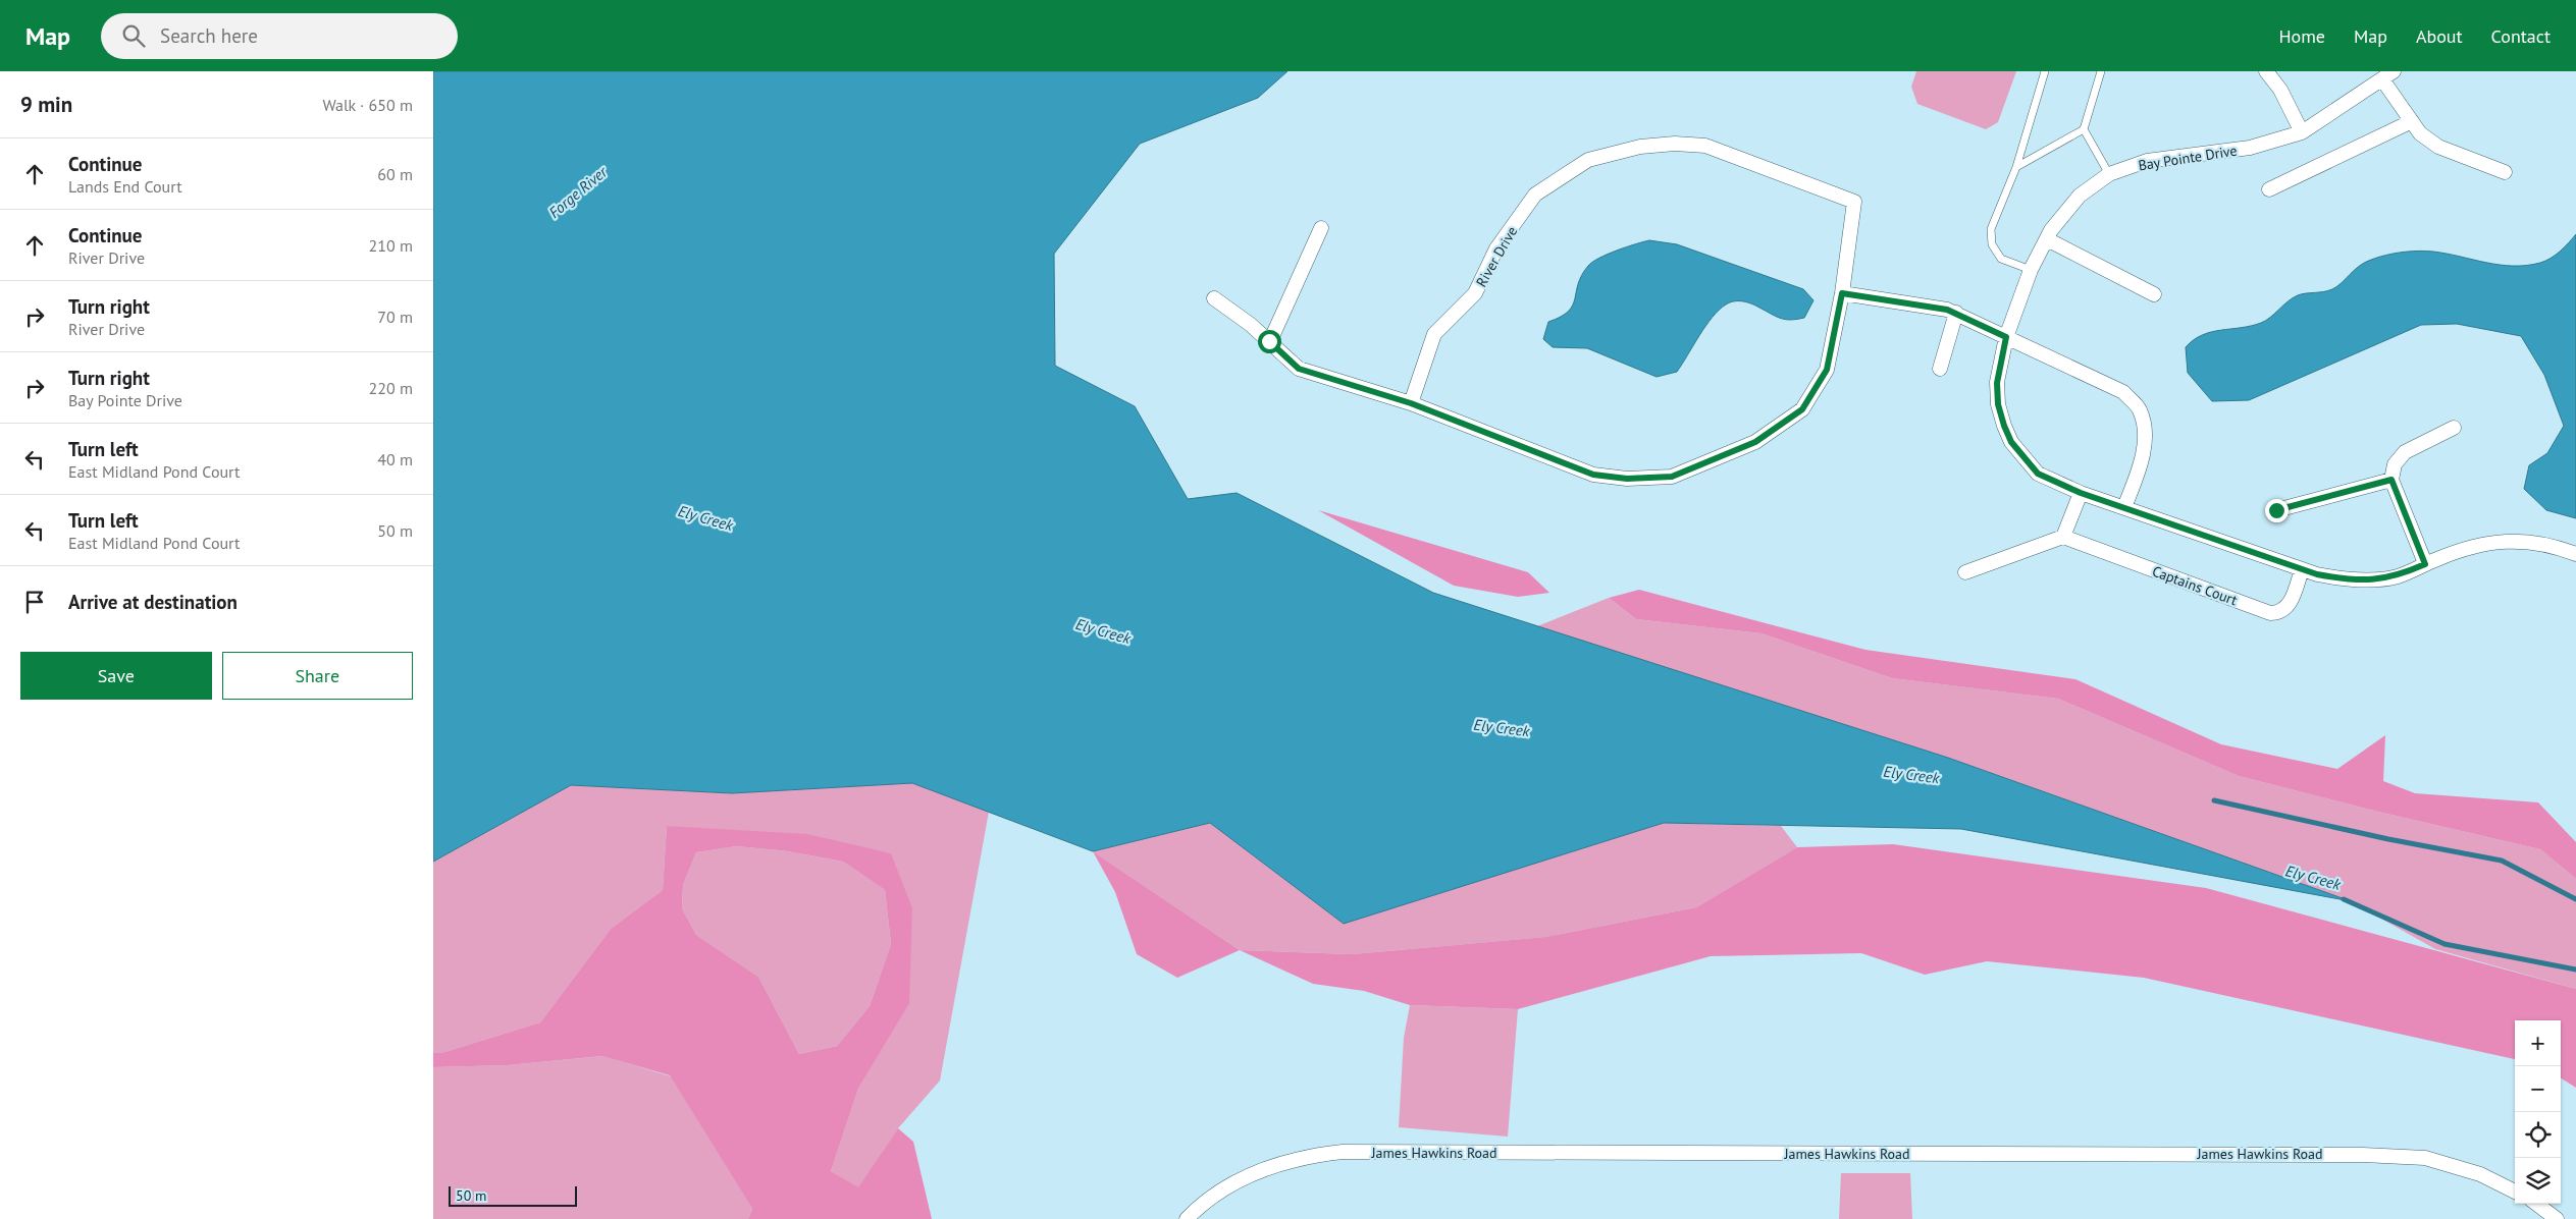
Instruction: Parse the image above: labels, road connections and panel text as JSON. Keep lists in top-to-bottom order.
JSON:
{
  "streets": {
    "street": [
      "Bay Pointe Drive",
      "River Drive",
      "Captains Court",
      "James Hawkins Road"
    ]
  },
  "crossings": [
    ["Bay Pointe Drive", "Captains Court"]
  ],
  "water": ["Forge River", "Ely Creek"],
  "scale_bar": "50 m",
  "page": {
    "header": "Map",
    "search": "Search here",
    "nav": [
      "Home",
      "Map",
      "About",
      "Contact"
    ],
    "heading": ["9 min", "Walk · 650 m"],
    "list": [
      ["Continue", "Lands End Court", "60 m"],
      ["Continue", "River Drive", "210 m"],
      ["Turn right", "River Drive", "70 m"],
      ["Turn right", "Bay Pointe Drive", "220 m"],
      ["Turn left", "East Midland Pond Court", "40 m"],
      ["Turn left", "East Midland Pond Court", "50 m"],
      "Arrive at destination"
    ],
    "buttons": ["Save", "Share"],
    "map_buttons": ["+", "−"],
    "scale": "50 m"
  }
}
